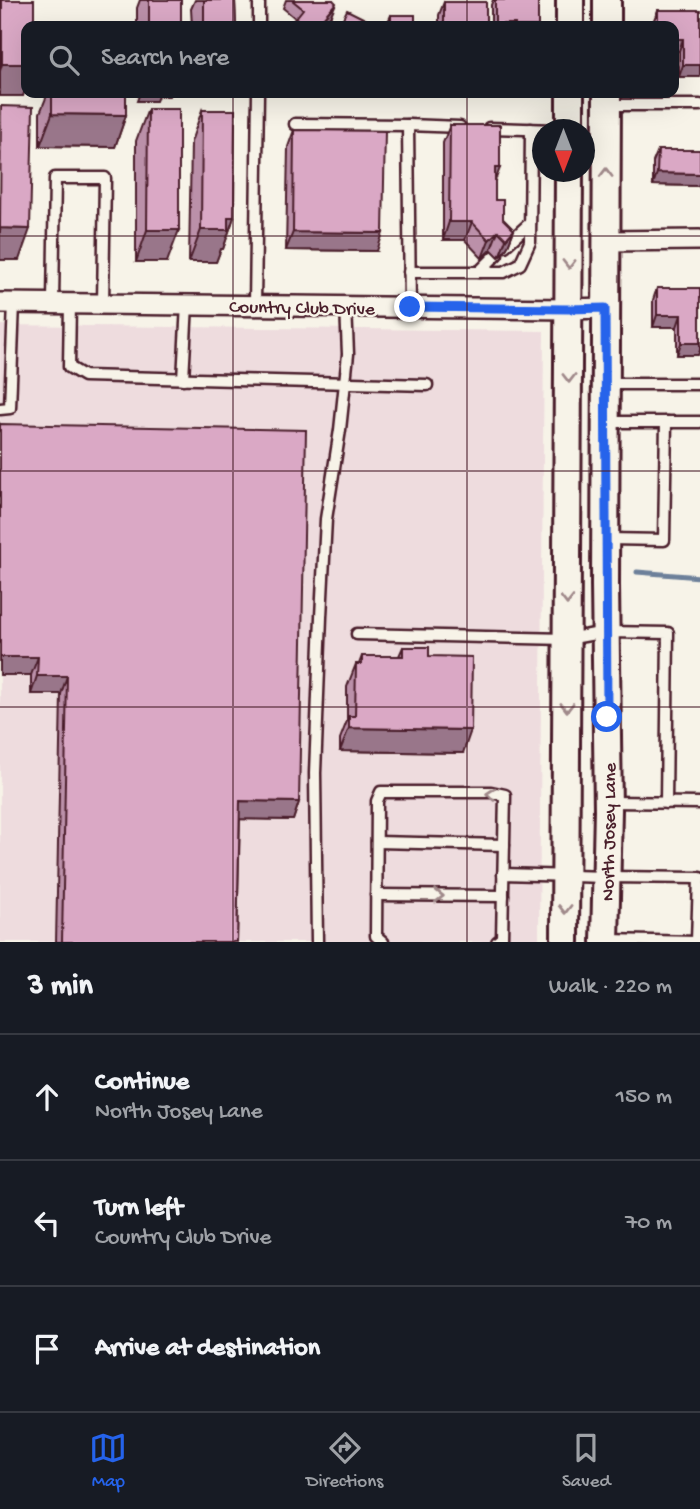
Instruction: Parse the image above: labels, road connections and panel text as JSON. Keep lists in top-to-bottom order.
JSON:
{
  "streets": {
    "main road": ["North Josey Lane"],
    "street": ["Country Club Drive"]
  },
  "crossings": [
    ["Country Club Drive", "North Josey Lane"]
  ],
  "north": "bottom",
  "page": {
    "search": "Search here",
    "heading": ["3 min", "Walk · 220 m"],
    "list": [
      ["Continue", "North Josey Lane", "150 m"],
      ["Turn left", "Country Club Drive", "70 m"],
      "Arrive at destination"
    ],
    "nav": ["Map", "Directions", "Saved"]
  }
}
